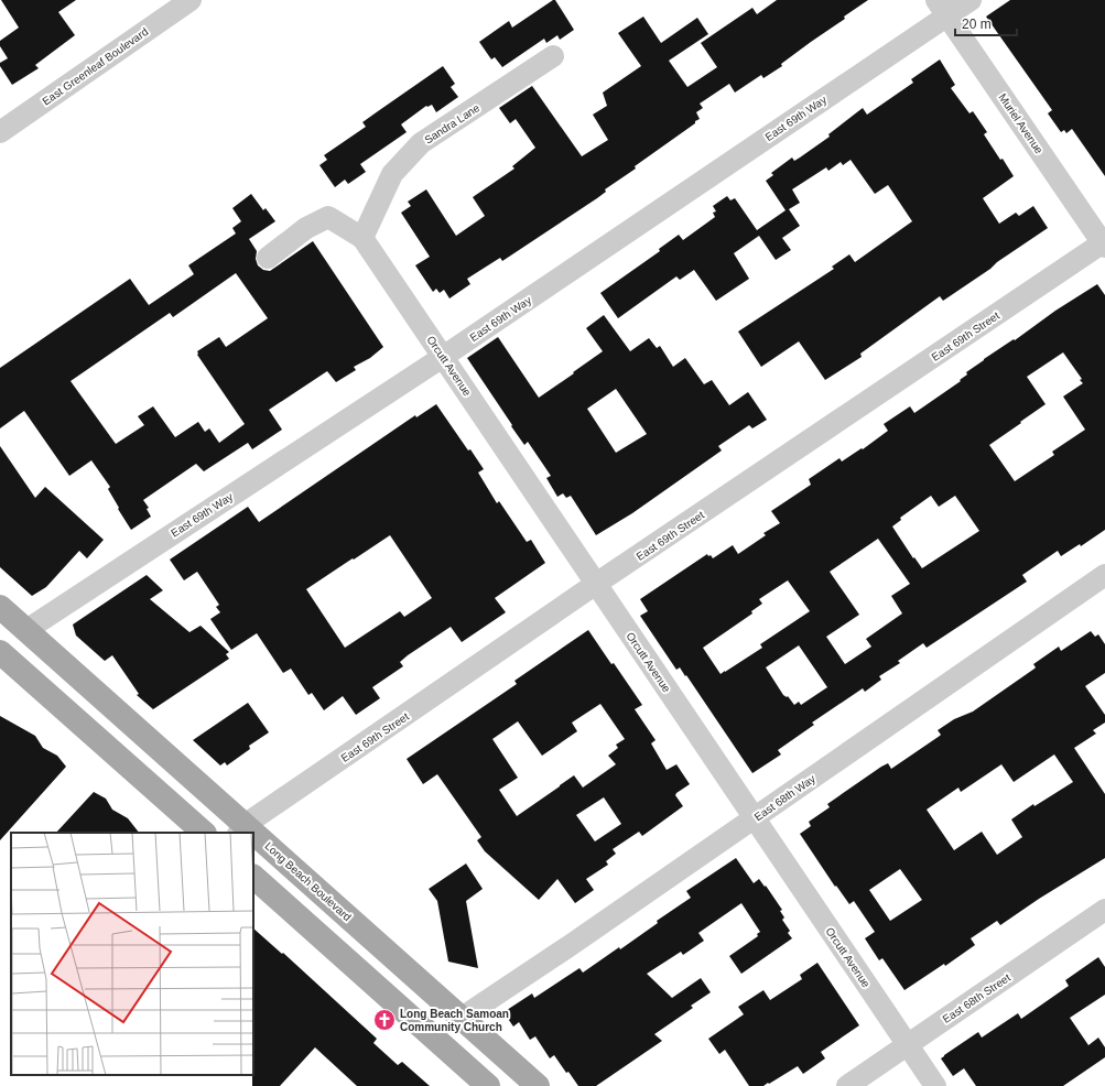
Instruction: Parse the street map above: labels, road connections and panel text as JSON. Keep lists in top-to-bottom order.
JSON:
{
  "streets": {
    "main road": ["Long Beach Boulevard"],
    "street": [
      "East Greenleaf Boulevard",
      "East 69th Way",
      "Sandra Lane",
      "Muriel Avenue",
      "East 69th Street",
      "Orcutt Avenue",
      "East 68th Way",
      "East 68th Street"
    ]
  },
  "crossings": [
    ["East 69th Way", "Muriel Avenue"],
    ["East 69th Way", "Orcutt Avenue"],
    ["East 69th Way", "Long Beach Boulevard"],
    ["Sandra Lane", "Orcutt Avenue"],
    ["Muriel Avenue", "East 69th Street"],
    ["East 69th Street", "Orcutt Avenue"],
    ["East 69th Street", "Long Beach Boulevard"],
    ["Orcutt Avenue", "East 68th Way"],
    ["Orcutt Avenue", "East 68th Street"],
    ["East 68th Way", "Long Beach Boulevard"]
  ],
  "places": {
    "church": ["Long Beach Samoan Community Church"]
  },
  "scale_bar": "20 m"
}
